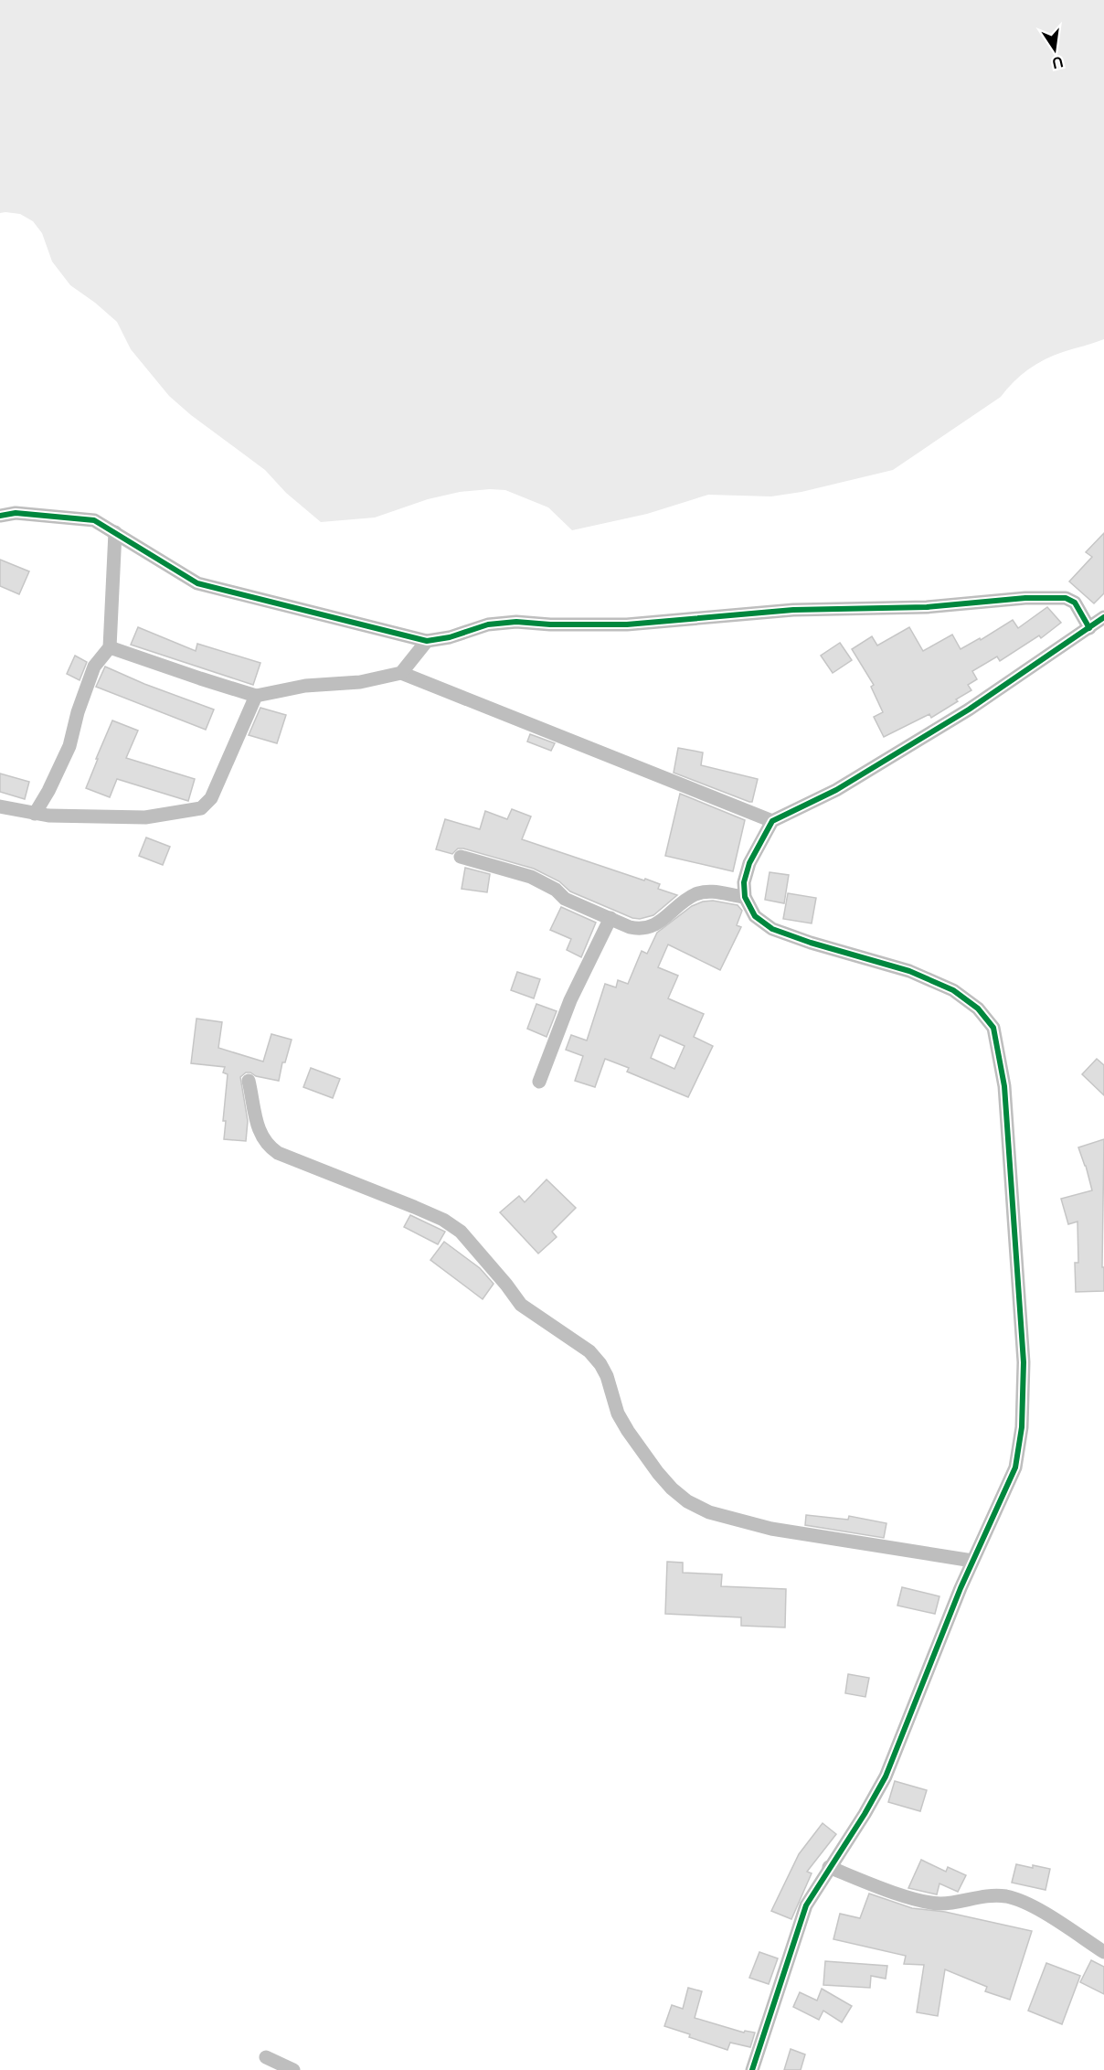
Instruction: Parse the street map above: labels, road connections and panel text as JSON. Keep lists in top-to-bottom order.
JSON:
{
  "north": "bottom"
}
